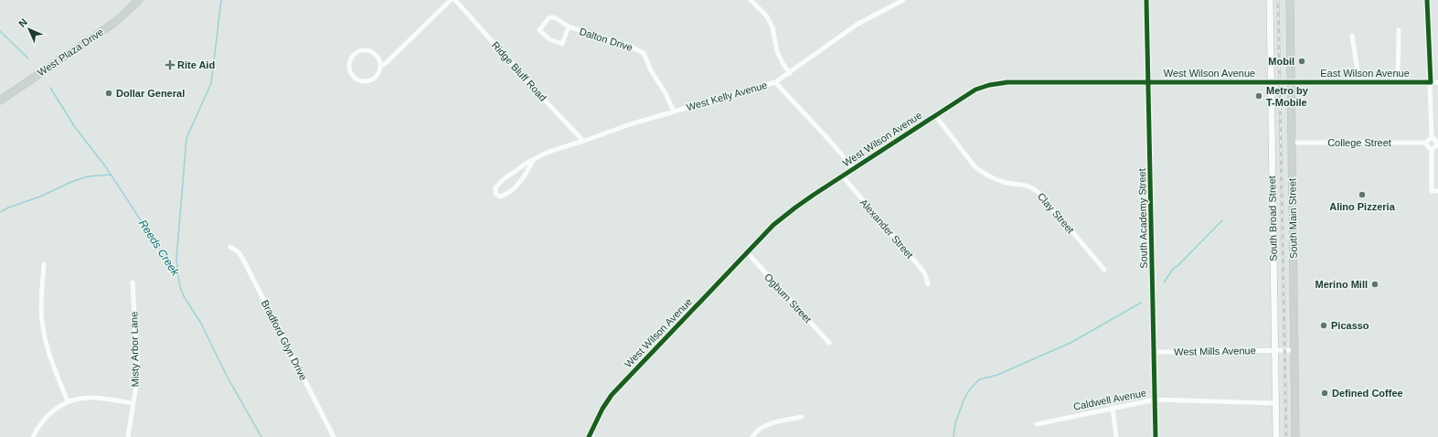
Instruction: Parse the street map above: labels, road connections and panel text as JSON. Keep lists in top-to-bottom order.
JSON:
{
  "streets": {
    "main road": ["West Plaza Drive", "South Main Street"],
    "street": [
      "Dalton Drive",
      "Ridge Bluff Road",
      "West Wilson Avenue",
      "East Wilson Avenue",
      "West Kelly Avenue",
      "College Street",
      "Clay Street",
      "South Academy Street",
      "South Broad Street",
      "Alexander Street",
      "Ogburn Street",
      "Bradford Glyn Drive",
      "Misty Arbor Lane",
      "West Mills Avenue",
      "Caldwell Avenue"
    ]
  },
  "crossings": [
    ["Dalton Drive", "West Kelly Avenue"],
    ["Ridge Bluff Road", "West Kelly Avenue"],
    ["West Wilson Avenue", "East Wilson Avenue"],
    ["West Wilson Avenue", "Clay Street"],
    ["West Wilson Avenue", "South Academy Street"],
    ["West Wilson Avenue", "South Broad Street"],
    ["West Wilson Avenue", "South Main Street"],
    ["West Wilson Avenue", "Alexander Street"],
    ["West Wilson Avenue", "Ogburn Street"],
    ["East Wilson Avenue", "South Main Street"],
    ["College Street", "South Main Street"],
    ["South Academy Street", "West Mills Avenue"],
    ["South Academy Street", "Caldwell Avenue"],
    ["South Broad Street", "West Mills Avenue"],
    ["South Broad Street", "Caldwell Avenue"],
    ["South Main Street", "West Mills Avenue"]
  ],
  "water": ["Reeds Creek"],
  "places": {
    "other": [
      "Mobil",
      "Dollar General",
      "Metro by T-Mobile",
      "Alino Pizzeria",
      "Merino Mill",
      "Picasso",
      "Defined Coffee"
    ],
    "health": ["Rite Aid"]
  },
  "north": "top left"
}
